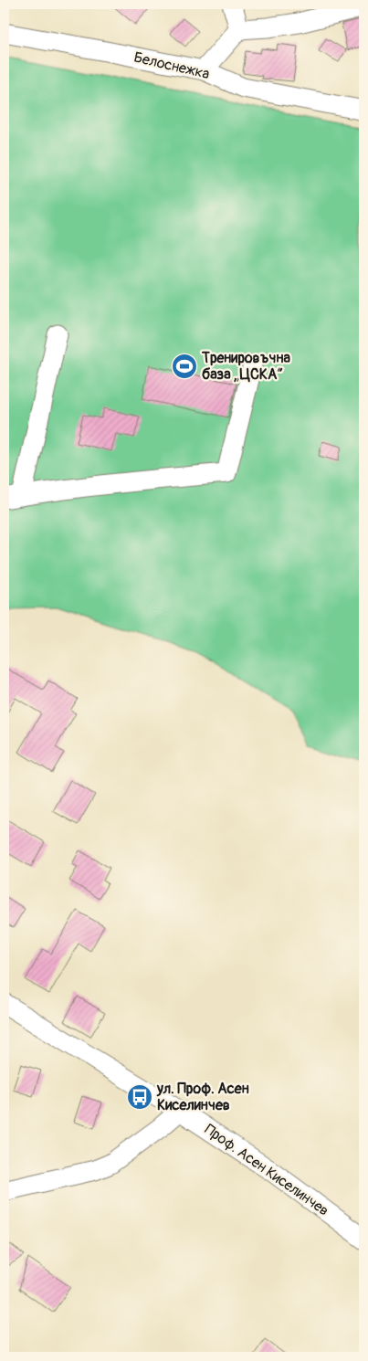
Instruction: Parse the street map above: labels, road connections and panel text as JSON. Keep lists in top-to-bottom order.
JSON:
{
  "streets": {
    "street": ["Белоснежка", "Проф. Асен Киселинчев"]
  },
  "places": {
    "sports": ["Тренировъчна база „ЦСКА“"],
    "bus stop": ["ул. Проф. Асен Киселинчев"]
  }
}
